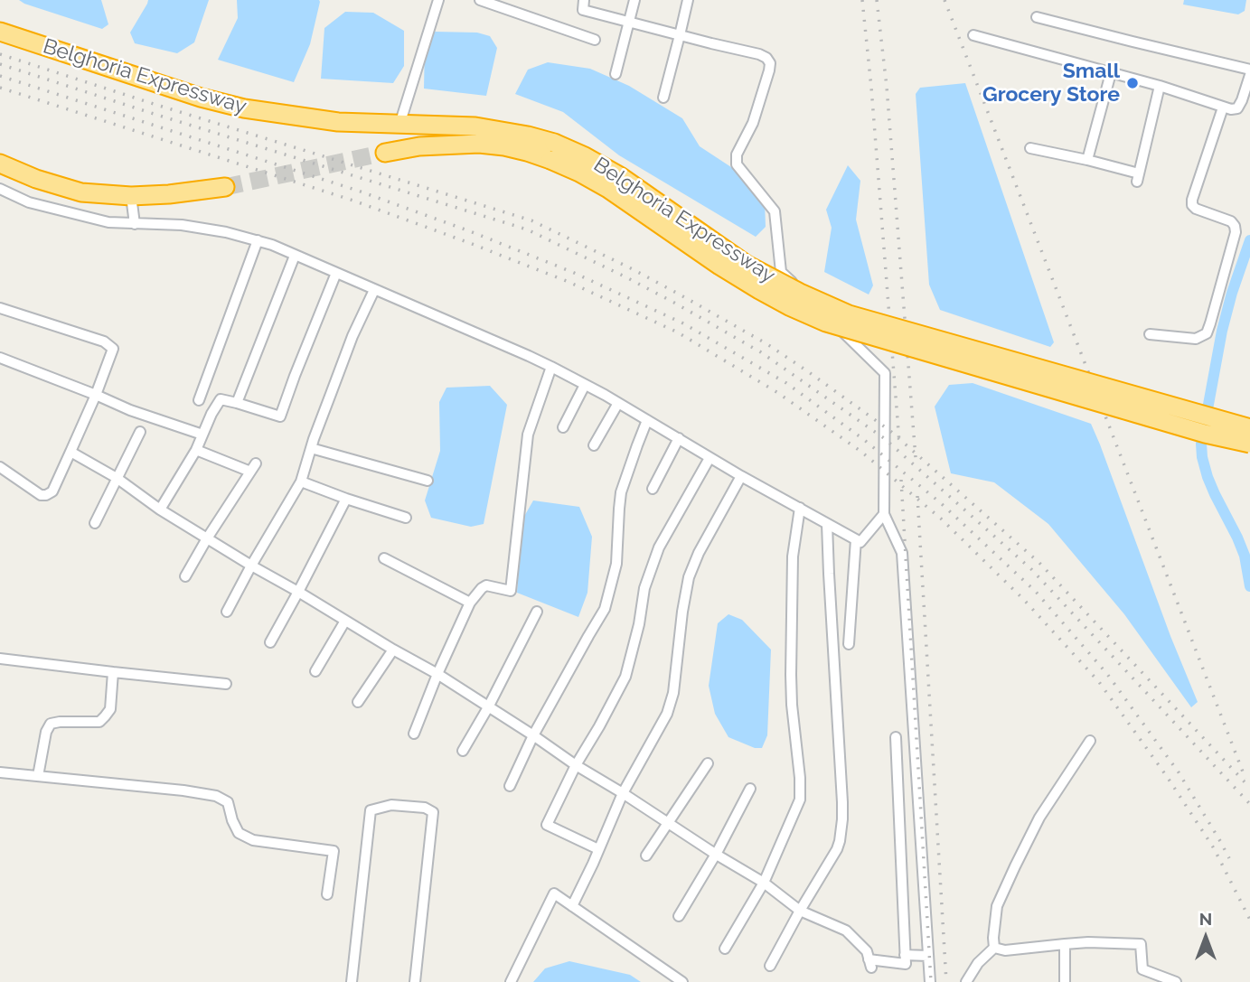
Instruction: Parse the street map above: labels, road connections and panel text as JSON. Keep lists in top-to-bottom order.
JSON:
{
  "streets": {
    "highway": ["Belghoria Expressway"]
  },
  "places": ["Small Grocery Store"],
  "north": "top"
}
